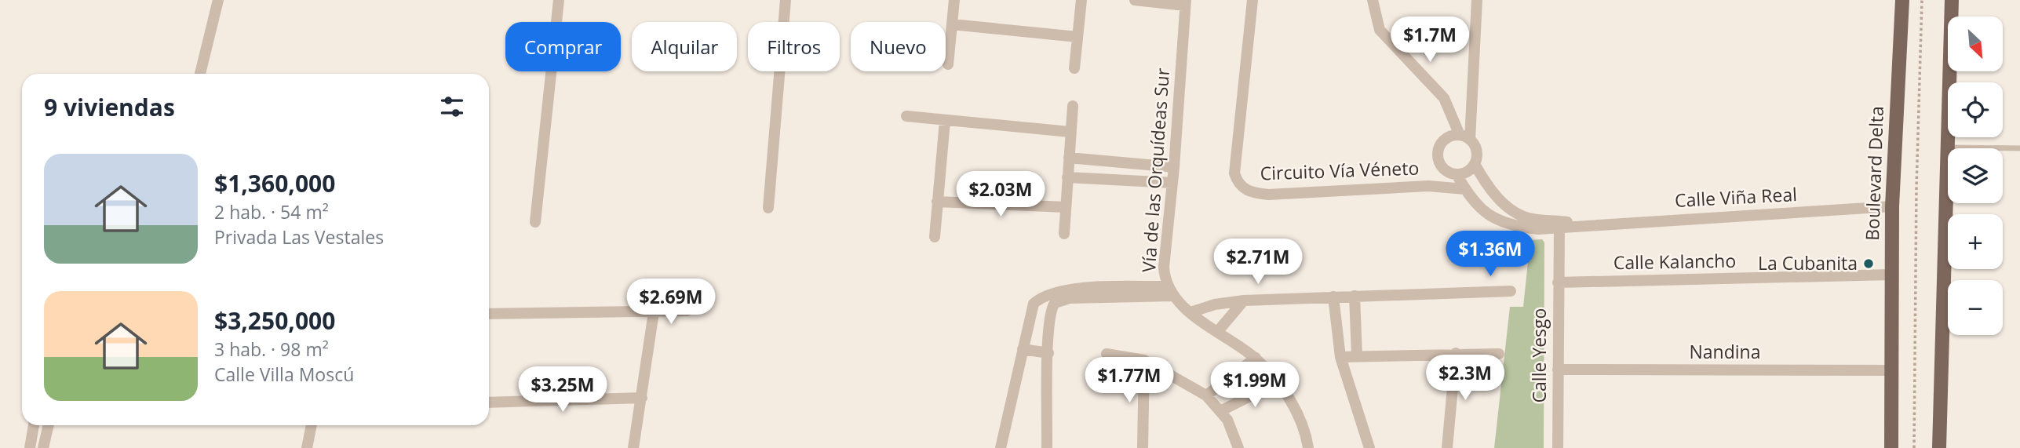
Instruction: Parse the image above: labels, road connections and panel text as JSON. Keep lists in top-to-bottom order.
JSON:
{
  "streets": {
    "main road": ["Boulevard Delta"],
    "street": [
      "Vía de las Orquídeas Sur",
      "Circuito Vía Véneto",
      "Calle Viña Real",
      "Calle Kalancho",
      "Nandina",
      "Calle Yesgo"
    ]
  },
  "crossings": [
    ["Boulevard Delta", "Calle Viña Real"],
    ["Boulevard Delta", "Calle Kalancho"],
    ["Boulevard Delta", "Nandina"],
    ["Calle Viña Real", "Calle Yesgo"],
    ["Calle Kalancho", "Calle Yesgo"],
    ["Nandina", "Calle Yesgo"]
  ],
  "places": ["La Cubanita"],
  "north": "bottom right",
  "page": {
    "map_buttons": ["+", "−"],
    "price": [
      "$1.7M",
      "$2.03M",
      "$1.36M",
      "$2.71M",
      "$2.69M",
      "$2.3M",
      "$1.77M",
      "$1.99M",
      "$3.25M"
    ],
    "chip": [
      "Comprar",
      "Alquilar",
      "Filtros",
      "Nuevo"
    ],
    "heading": "9 viviendas",
    "list": [
      {
        "name": "$1,360,000",
        "note": "2 hab. · 54 m² · Privada Las Vestales"
      },
      {
        "name": "$3,250,000",
        "note": "3 hab. · 98 m² · Calle Villa Moscú"
      }
    ]
  }
}
